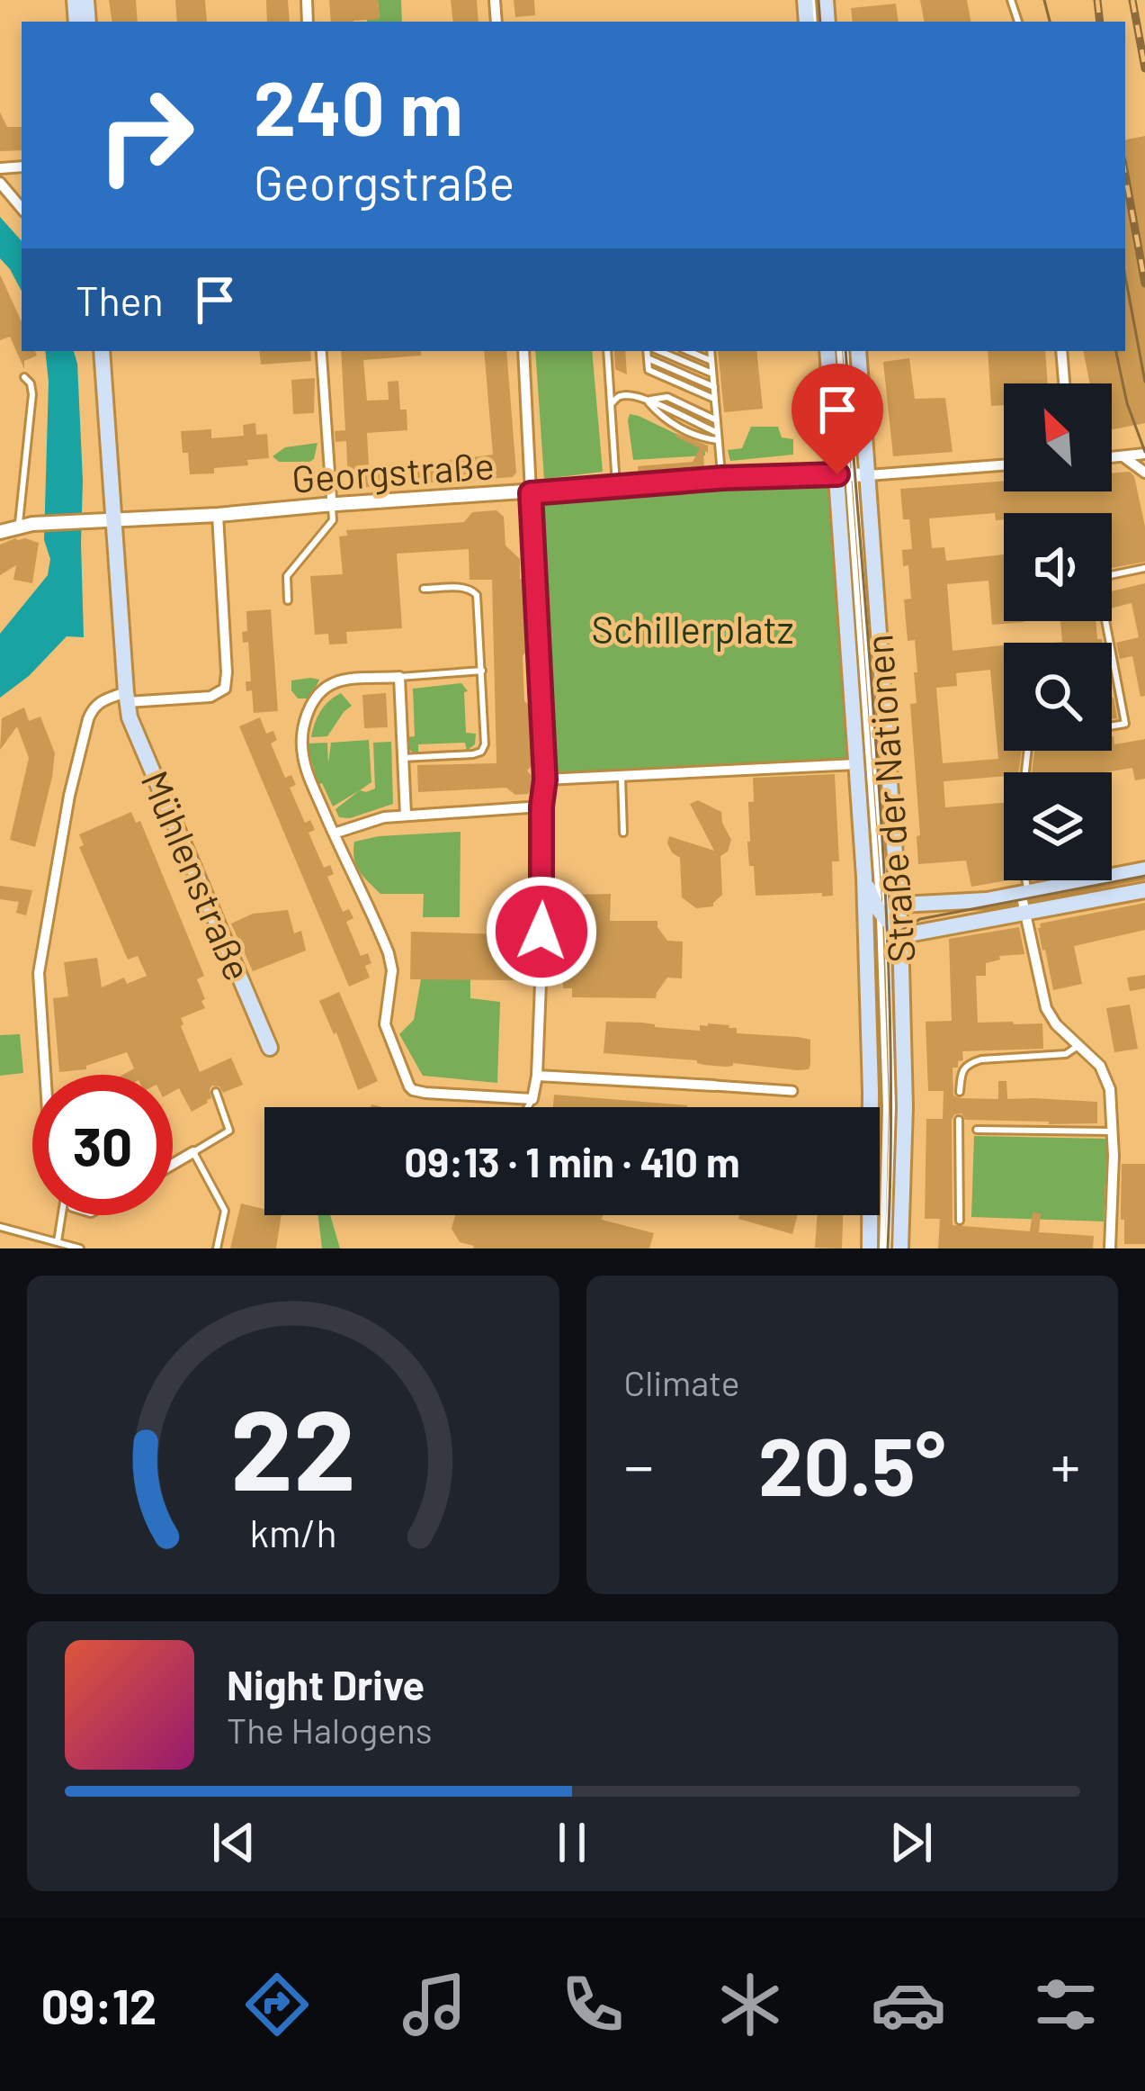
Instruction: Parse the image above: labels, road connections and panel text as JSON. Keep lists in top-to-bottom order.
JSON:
{
  "streets": {
    "main road": ["Straße der Nationen", "Mühlenstraße"],
    "street": ["Georgstraße"]
  },
  "crossings": [
    ["Georgstraße", "Straße der Nationen"],
    ["Georgstraße", "Mühlenstraße"]
  ],
  "parks": ["Schillerplatz"],
  "north": "top left",
  "page": {
    "turn": ["240 m", "Georgstraße"],
    "then": "Then",
    "limit": "30",
    "trip": "09:13 · 1 min · 410 m",
    "tile": "Climate",
    "heat": ["−", "20.5°", "+"],
    "song": ["Night Drive", "The Halogens"],
    "tabs": "09:12",
    "gauge": ["22", "km/h"]
  }
}
